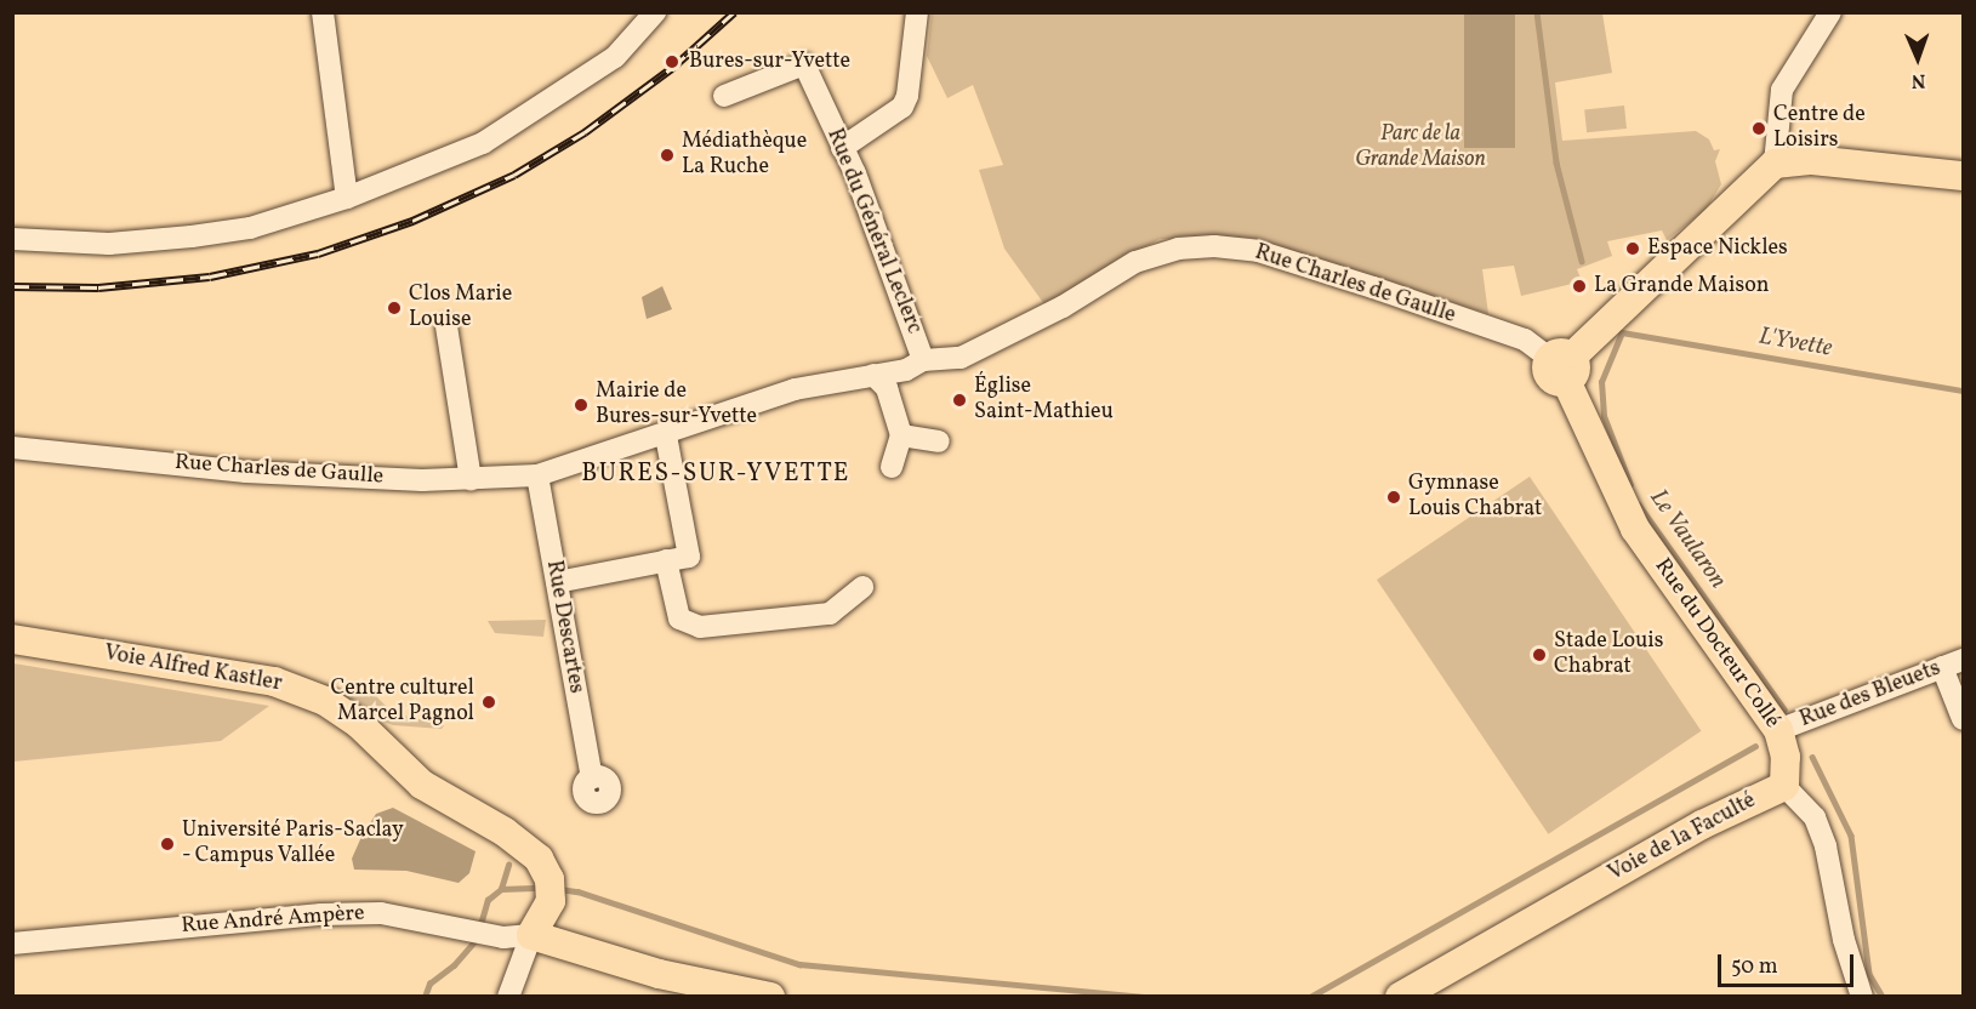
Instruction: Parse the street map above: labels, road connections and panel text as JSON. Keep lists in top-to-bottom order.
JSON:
{
  "streets": {
    "main road": ["Rue du Docteur Collé", "Voie Alfred Kastler", "Voie de la Faculté"],
    "street": [
      "Rue du Général Leclerc",
      "Rue Charles de Gaulle",
      "Rue Descartes",
      "Rue des Bleuets",
      "Rue André Ampère"
    ]
  },
  "crossings": [
    ["Rue du Général Leclerc", "Rue Charles de Gaulle"],
    ["Rue Charles de Gaulle", "Rue Descartes"],
    ["Rue Charles de Gaulle", "Rue du Docteur Collé"],
    ["Rue du Docteur Collé", "Rue des Bleuets"],
    ["Rue du Docteur Collé", "Voie de la Faculté"],
    ["Voie Alfred Kastler", "Rue André Ampère"]
  ],
  "districts": ["BURES-SUR-YVETTE"],
  "water": ["L'Yvette", "Le Vaularon"],
  "parks": ["Parc de la Grande Maison"],
  "places": [
    "Bures-sur-Yvette",
    "Centre de Loisirs",
    "Médiathèque La Ruche",
    "Espace Nickles",
    "La Grande Maison",
    "Clos Marie Louise",
    "Église Saint-Mathieu",
    "Mairie de Bures-sur-Yvette",
    "Gymnase Louis Chabrat",
    "Stade Louis Chabrat",
    "Centre culturel Marcel Pagnol",
    "Université Paris-Saclay - Campus Vallée"
  ],
  "scale_bar": "50 m",
  "north": "bottom"
}
